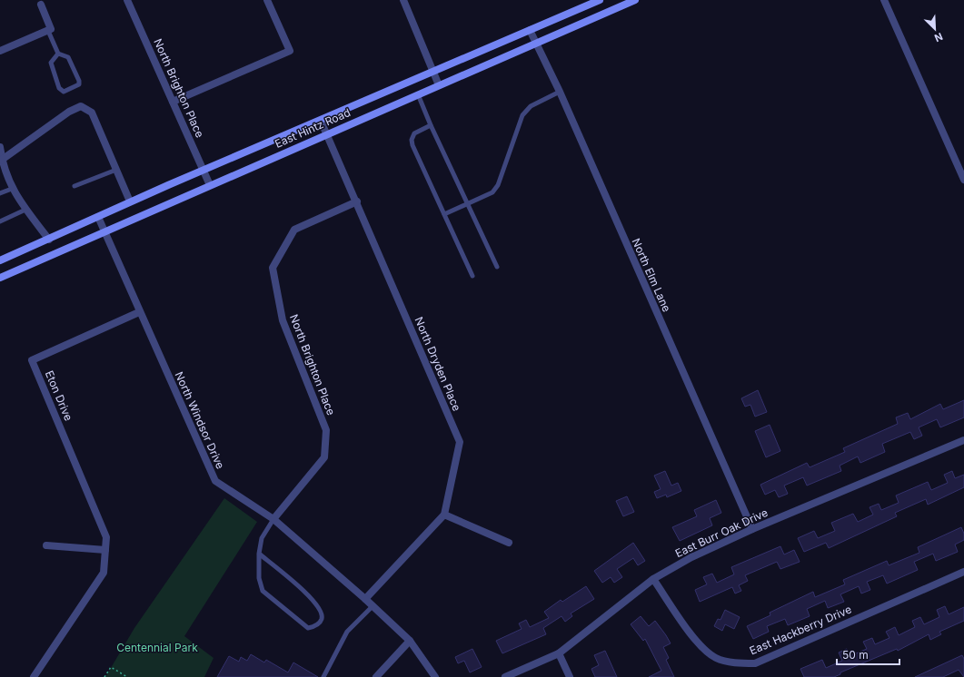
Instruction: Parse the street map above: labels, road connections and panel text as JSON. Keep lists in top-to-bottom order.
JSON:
{
  "streets": {
    "main road": ["East Hintz Road"],
    "street": [
      "North Brighton Place",
      "North Elm Lane",
      "North Dryden Place",
      "Eton Drive",
      "North Windsor Drive",
      "East Burr Oak Drive",
      "East Hackberry Drive"
    ]
  },
  "crossings": [
    ["North Brighton Place", "East Hintz Road"],
    ["North Brighton Place", "North Dryden Place"],
    ["North Brighton Place", "North Windsor Drive"],
    ["East Hintz Road", "North Elm Lane"],
    ["East Hintz Road", "North Dryden Place"],
    ["East Hintz Road", "North Windsor Drive"],
    ["North Elm Lane", "East Burr Oak Drive"],
    ["Eton Drive", "North Windsor Drive"],
    ["East Burr Oak Drive", "East Hackberry Drive"]
  ],
  "parks": ["Centennial Park"],
  "scale_bar": "50 m",
  "north": "bottom right"
}
